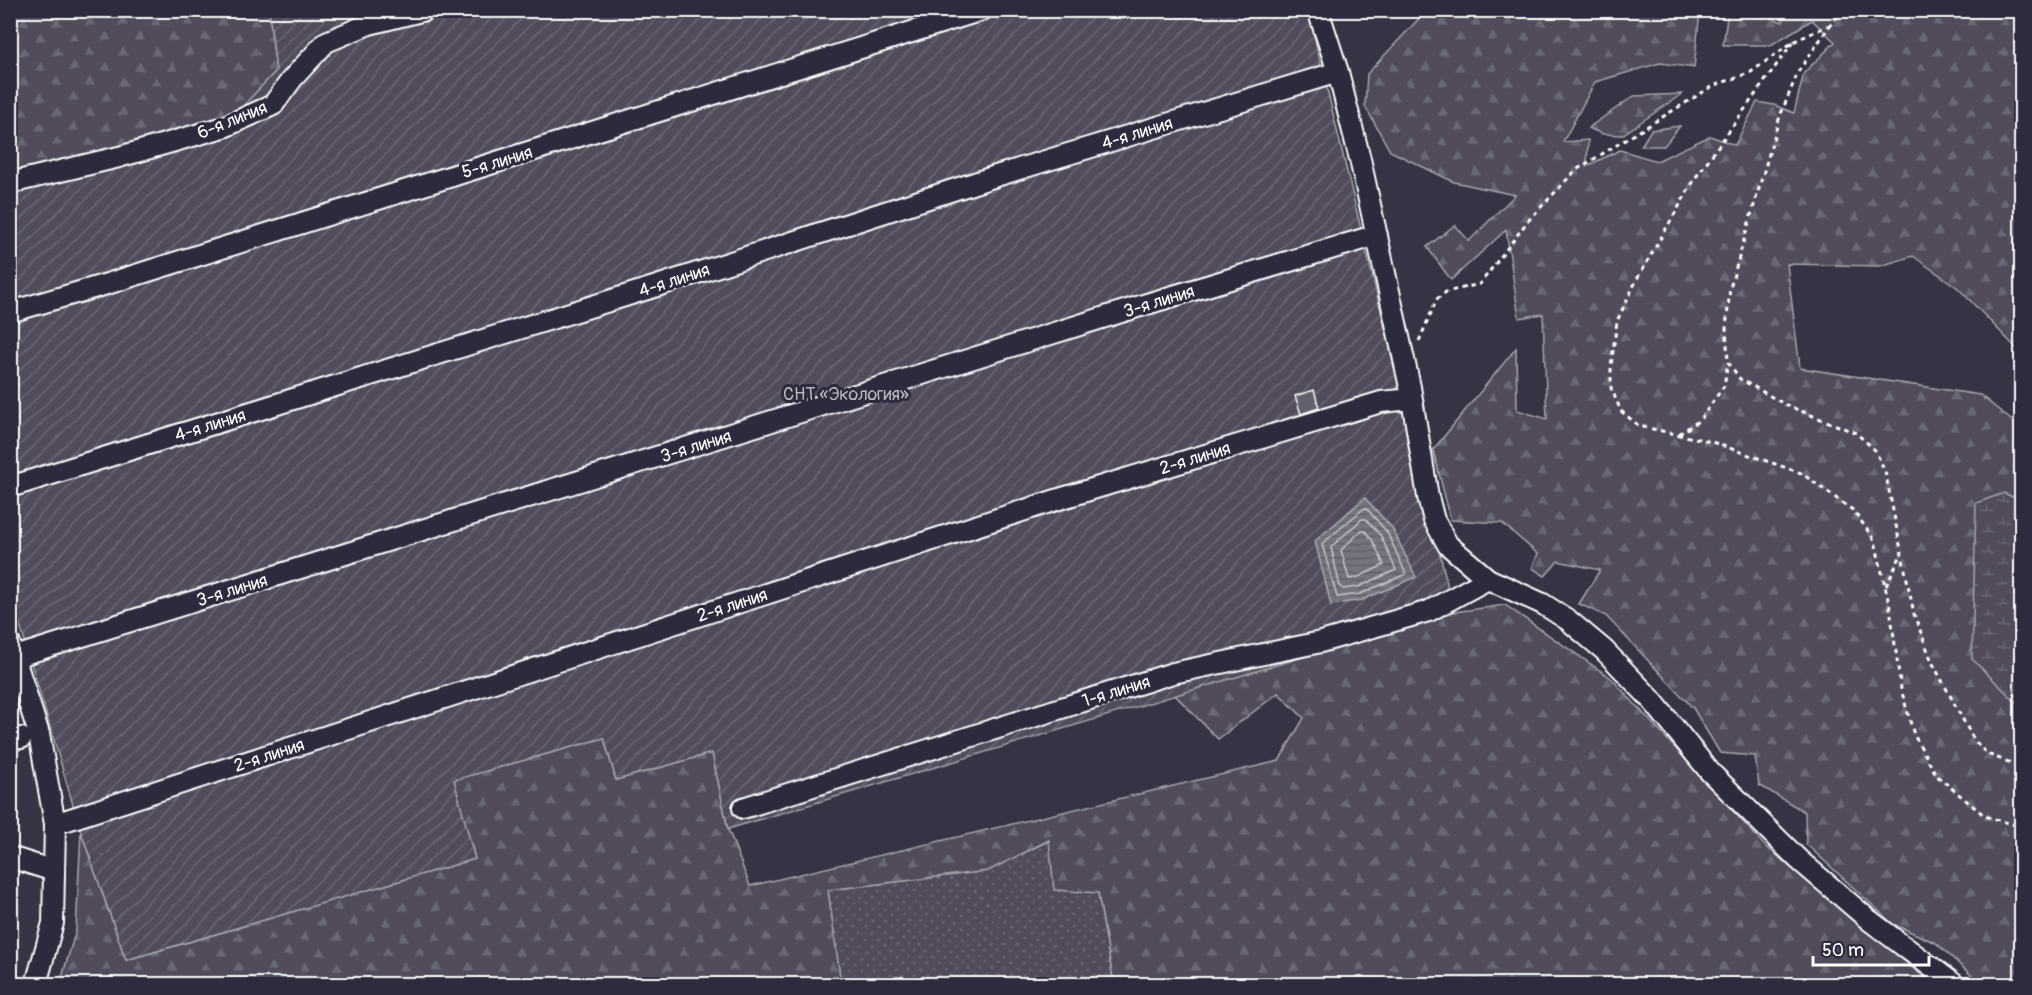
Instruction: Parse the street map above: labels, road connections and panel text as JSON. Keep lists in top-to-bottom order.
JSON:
{
  "streets": {
    "street": [
      "6-я линия",
      "4-я линия",
      "5-я линия",
      "3-я линия",
      "2-я линия",
      "1-я линия"
    ]
  },
  "parks": ["СНТ «Экология»"],
  "scale_bar": "50 m"
}
